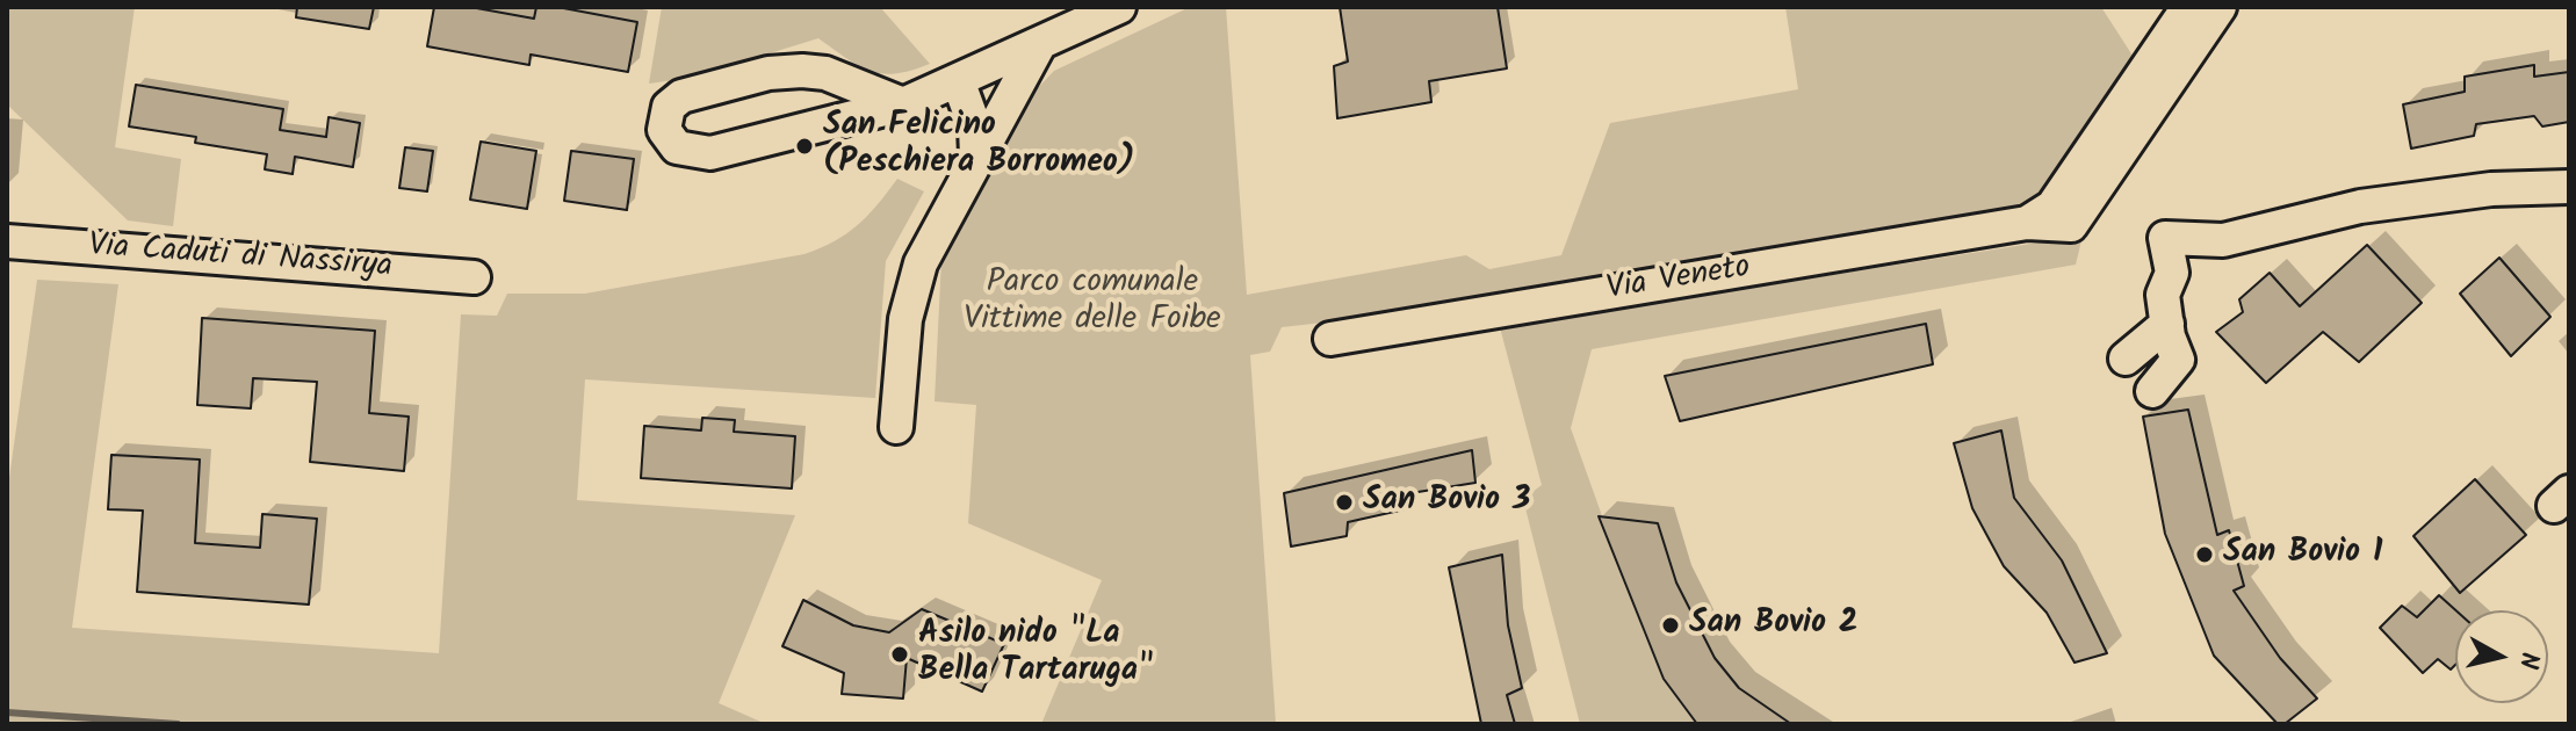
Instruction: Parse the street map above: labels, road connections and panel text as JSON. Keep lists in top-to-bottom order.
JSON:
{
  "streets": {
    "street": ["Via Caduti di Nassirya", "Via Veneto"]
  },
  "parks": ["Parco comunale Vittime delle Foibe"],
  "places": [
    "San Felicino (Peschiera Borromeo)",
    "San Bovio 3",
    "San Bovio 1",
    "San Bovio 2",
    "Asilo nido \"La Bella Tartaruga\""
  ],
  "north": "right"
}
